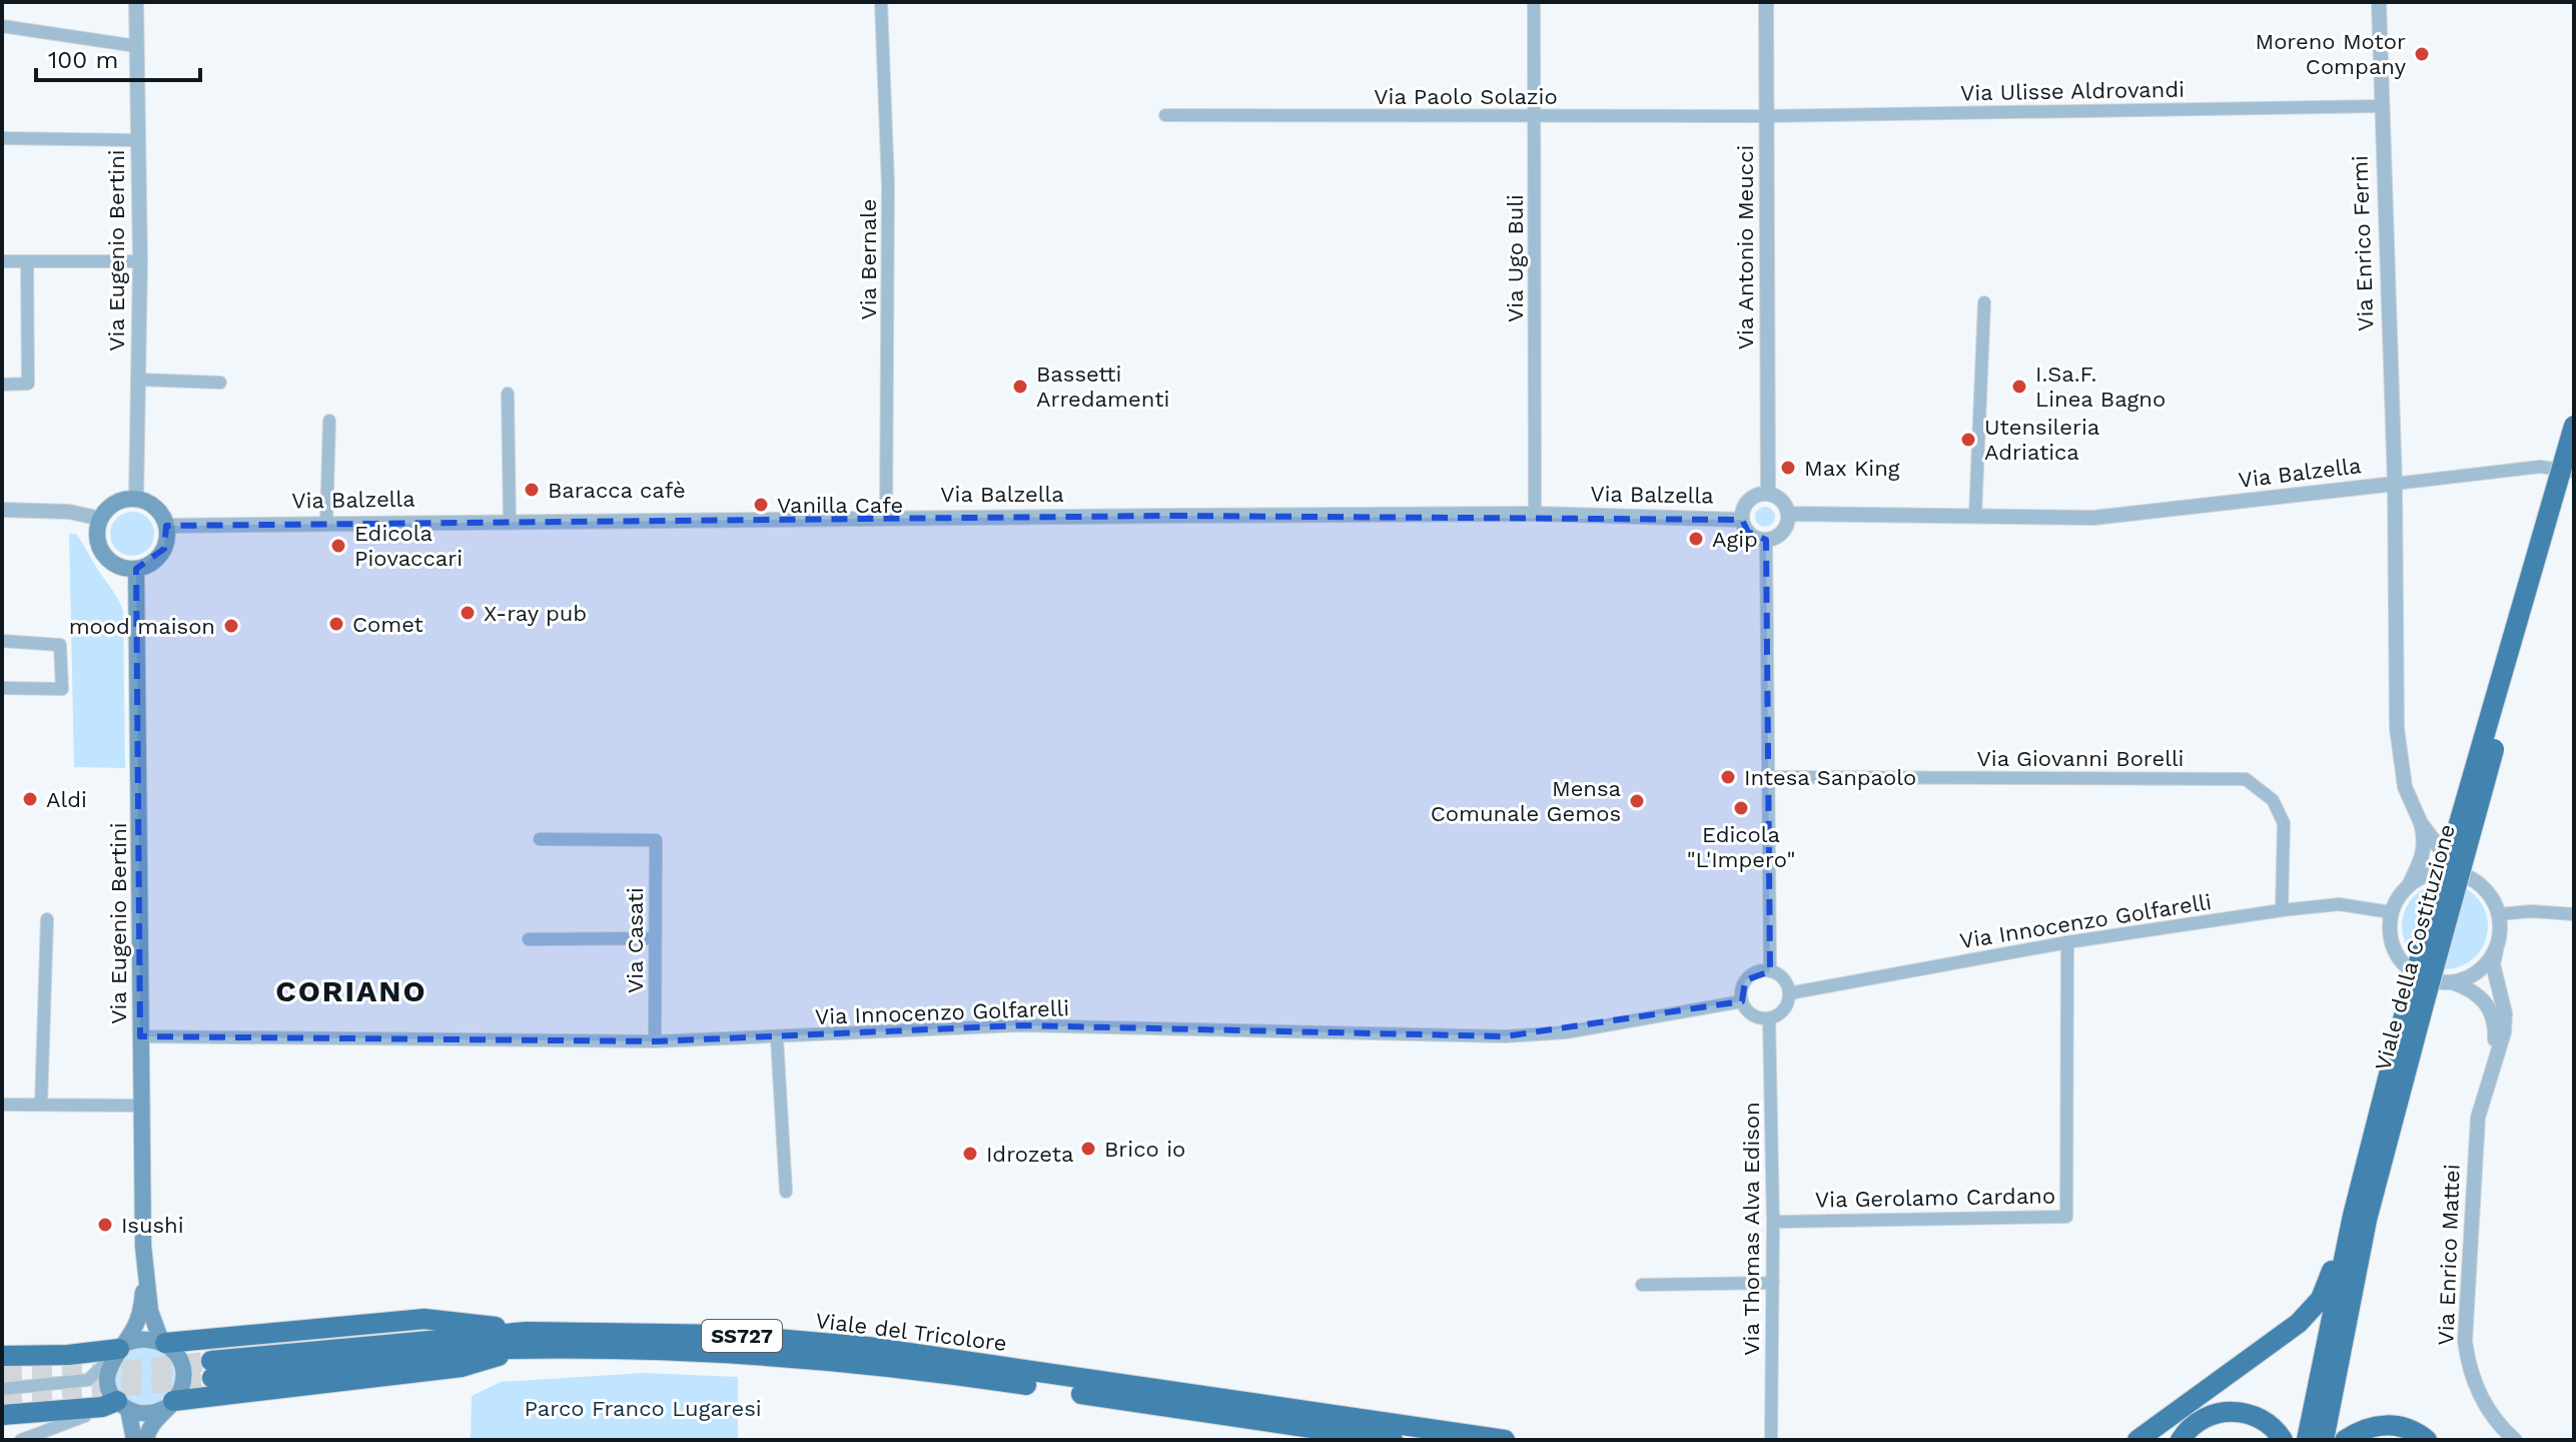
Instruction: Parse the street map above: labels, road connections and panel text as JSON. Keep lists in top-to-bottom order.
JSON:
{
  "streets": {
    "highway": ["Viale della Costituzione", "Viale del Tricolore", "SS727"],
    "main road": ["Via Eugenio Bertini"],
    "street": [
      "Via Ulisse Aldrovandi",
      "Via Paolo Solazio",
      "Via Enrico Fermi",
      "Via Antonio Meucci",
      "Via Ugo Buli",
      "Via Bernale",
      "Via Balzella",
      "Via Giovanni Borelli",
      "Via Innocenzo Golfarelli",
      "Via Casati",
      "Via Gerolamo Cardano",
      "Via Thomas Alva Edison",
      "Via Enrico Mattei"
    ]
  },
  "crossings": [
    ["Via Ulisse Aldrovandi", "Via Paolo Solazio"],
    ["Via Ulisse Aldrovandi", "Via Enrico Fermi"],
    ["Via Ulisse Aldrovandi", "Via Antonio Meucci"],
    ["Via Paolo Solazio", "Via Antonio Meucci"],
    ["Via Paolo Solazio", "Via Ugo Buli"],
    ["Via Enrico Fermi", "Via Balzella"],
    ["Via Antonio Meucci", "Via Balzella"],
    ["Via Eugenio Bertini", "Via Balzella"],
    ["Via Eugenio Bertini", "Via Innocenzo Golfarelli"],
    ["Via Ugo Buli", "Via Balzella"],
    ["Via Bernale", "Via Balzella"],
    ["Via Balzella", "Viale della Costituzione"],
    ["Via Giovanni Borelli", "Via Innocenzo Golfarelli"],
    ["Via Innocenzo Golfarelli", "Via Casati"],
    ["Via Innocenzo Golfarelli", "Via Gerolamo Cardano"],
    ["Via Innocenzo Golfarelli", "Via Thomas Alva Edison"],
    ["Via Innocenzo Golfarelli", "Via Enrico Mattei"],
    ["Via Gerolamo Cardano", "Via Thomas Alva Edison"]
  ],
  "districts": ["CORIANO"],
  "parks": ["Parco Franco Lugaresi"],
  "places": [
    "Moreno Motor Company",
    "Bassetti Arredamenti",
    "I.Sa.F. Linea Bagno",
    "Utensileria Adriatica",
    "Max King",
    "Baracca cafè",
    "Vanilla Cafe",
    "Agip",
    "Edicola Piovaccari",
    "X-ray pub",
    "Comet",
    "mood maison",
    "Intesa Sanpaolo",
    "Aldi",
    "Mensa Comunale Gemos",
    "Edicola \"L'Impero\"",
    "Brico io",
    "Idrozeta",
    "Isushi"
  ],
  "scale_bar": "100 m"
}
